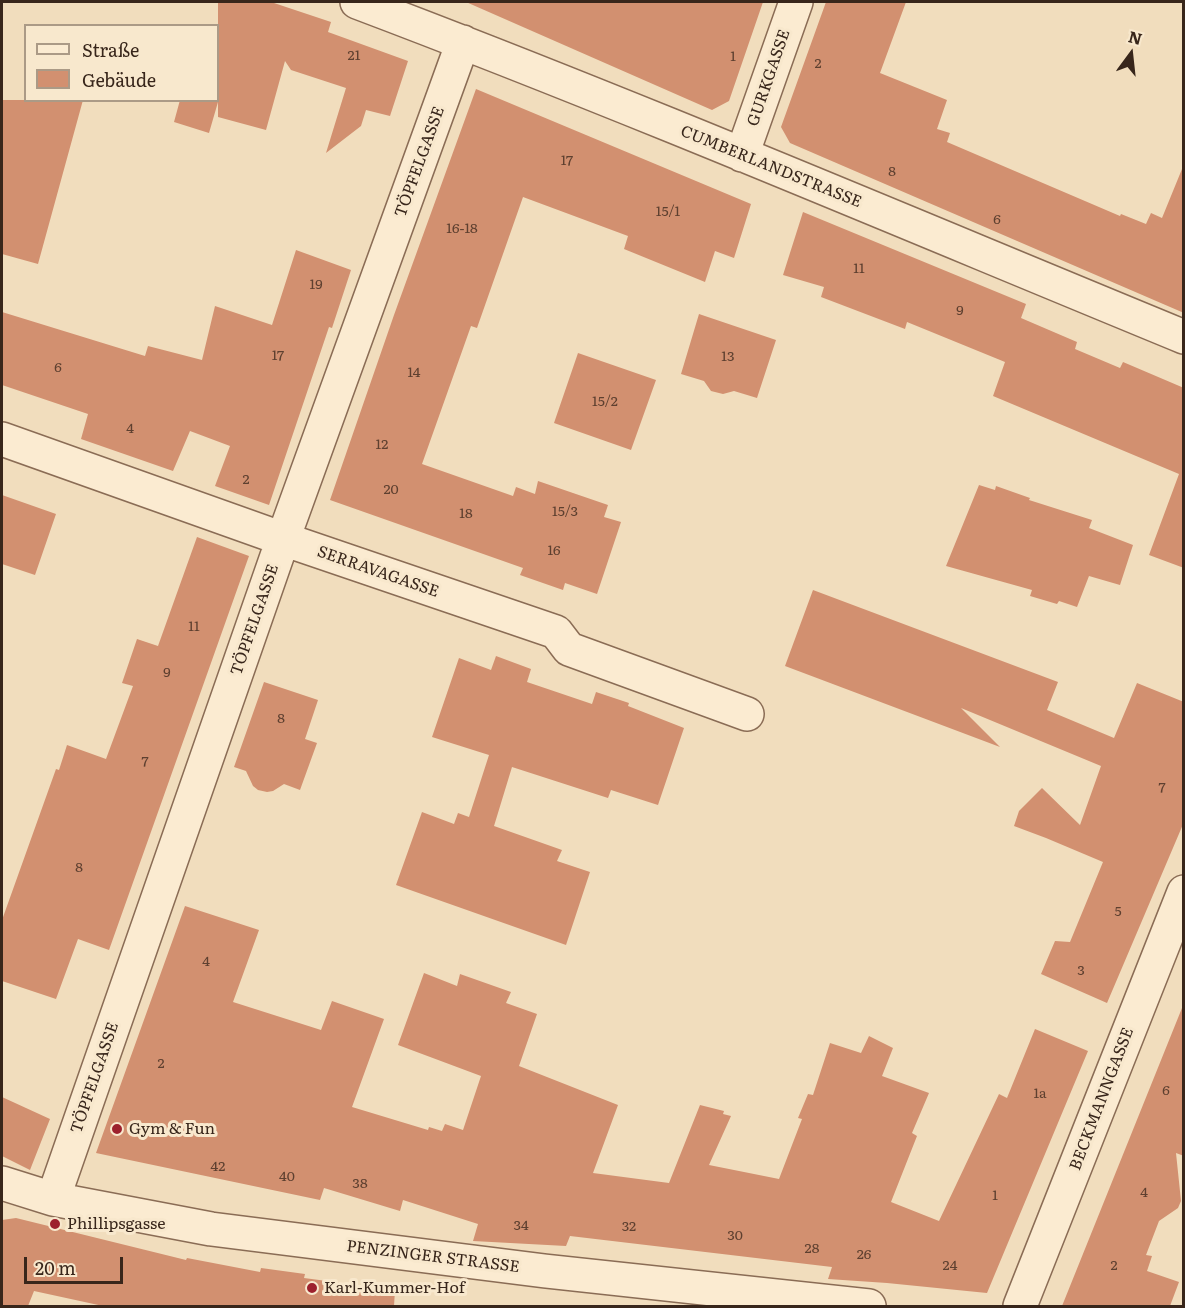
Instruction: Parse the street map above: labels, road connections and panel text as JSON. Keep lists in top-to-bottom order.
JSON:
{
  "streets": {
    "street": [
      "GURKGASSE",
      "TÖPFELGASSE",
      "CUMBERLANDSTRASSE",
      "SERRAVAGASSE",
      "BECKMANNGASSE",
      "PENZINGER STRASSE"
    ]
  },
  "crossings": [
    ["GURKGASSE", "CUMBERLANDSTRASSE"],
    ["TÖPFELGASSE", "CUMBERLANDSTRASSE"],
    ["TÖPFELGASSE", "SERRAVAGASSE"],
    ["TÖPFELGASSE", "PENZINGER STRASSE"]
  ],
  "places": ["Gym & Fun", "Phillipsgasse", "Karl-Kummer-Hof"],
  "house_numbers": [
    "21",
    "1",
    "2",
    "17",
    "8",
    "15/1",
    "6",
    "16-18",
    "11",
    "19",
    "9",
    "17",
    "13",
    "6",
    "14",
    "15/2",
    "4",
    "12",
    "2",
    "20",
    "15/3",
    "18",
    "16",
    "11",
    "9",
    "8",
    "7",
    "7",
    "8",
    "5",
    "4",
    "3",
    "2",
    "6",
    "1a",
    "42",
    "40",
    "38",
    "4",
    "1",
    "34",
    "32",
    "30",
    "28",
    "26",
    "24",
    "2"
  ],
  "legend": ["Straße", "Gebäude"],
  "scale_bar": "20 m",
  "north": "top"
}
